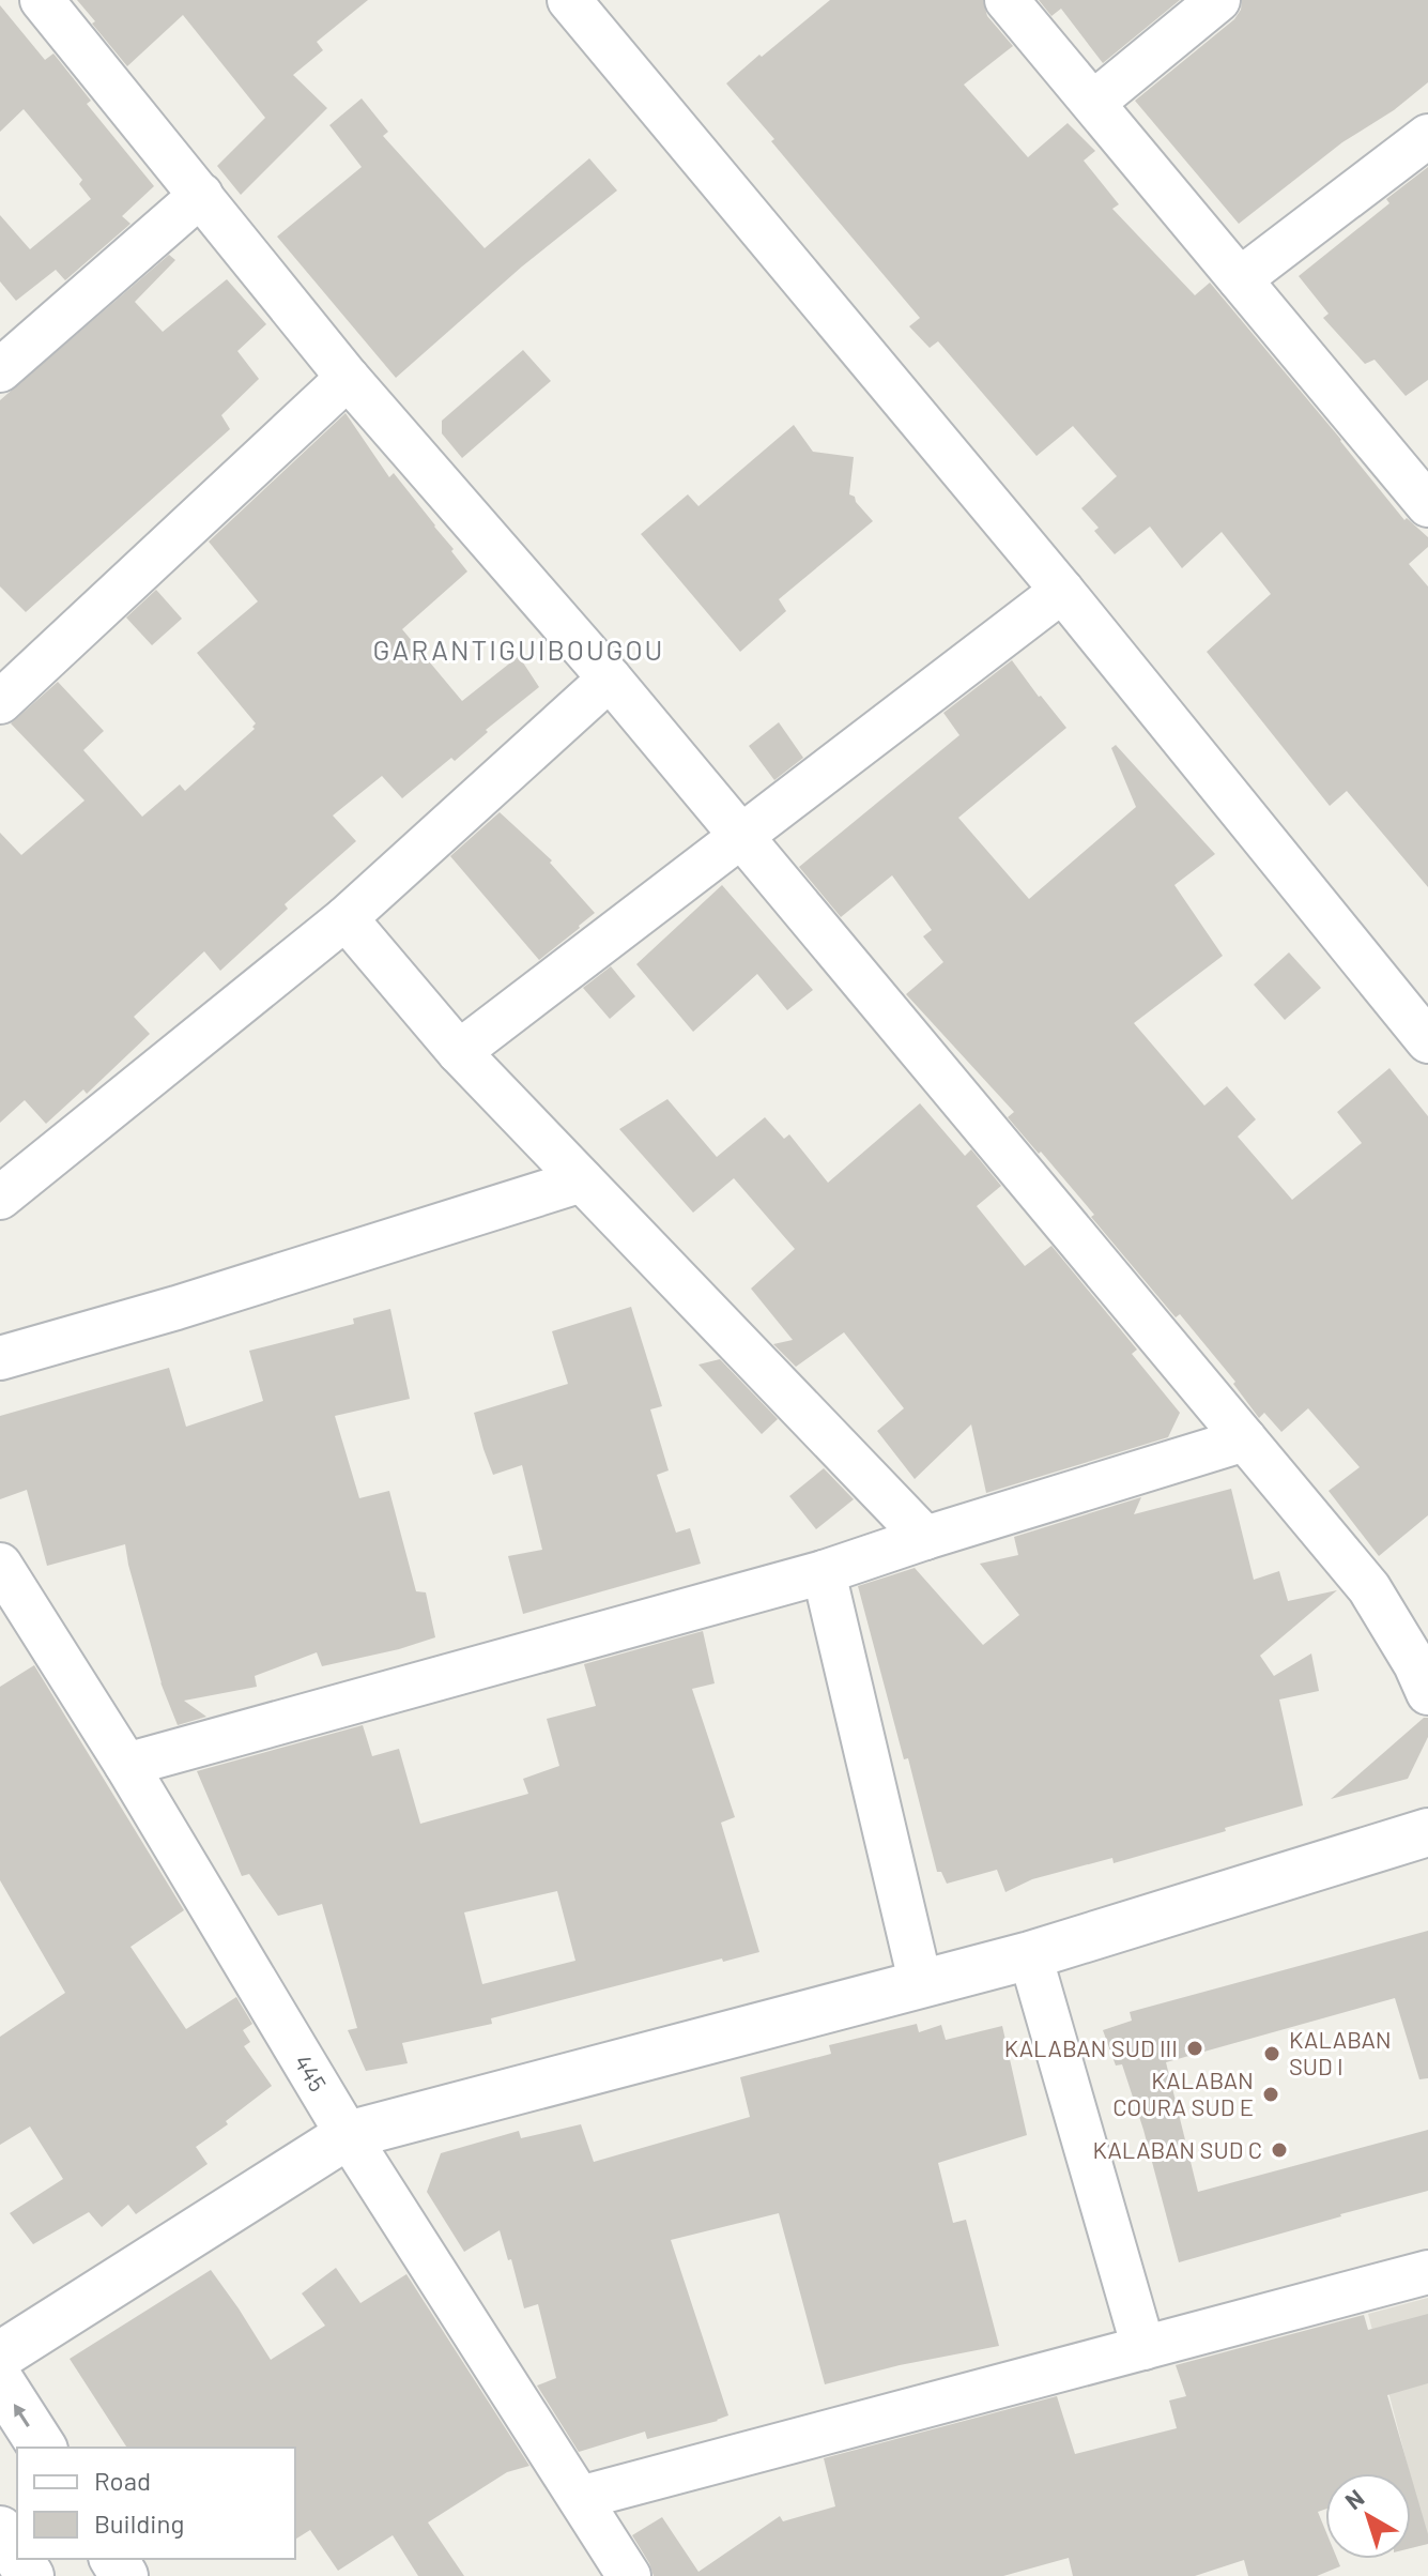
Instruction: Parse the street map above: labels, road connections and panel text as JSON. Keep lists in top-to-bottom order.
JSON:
{
  "streets": {
    "street": ["445"]
  },
  "districts": ["GARANTIGUIBOUGOU"],
  "places": [
    "KALABAN SUD III",
    "KALABAN SUD I",
    "KALABAN COURA SUD E",
    "KALABAN SUD C"
  ],
  "legend": ["Road", "Building"],
  "north": "top left"
}
